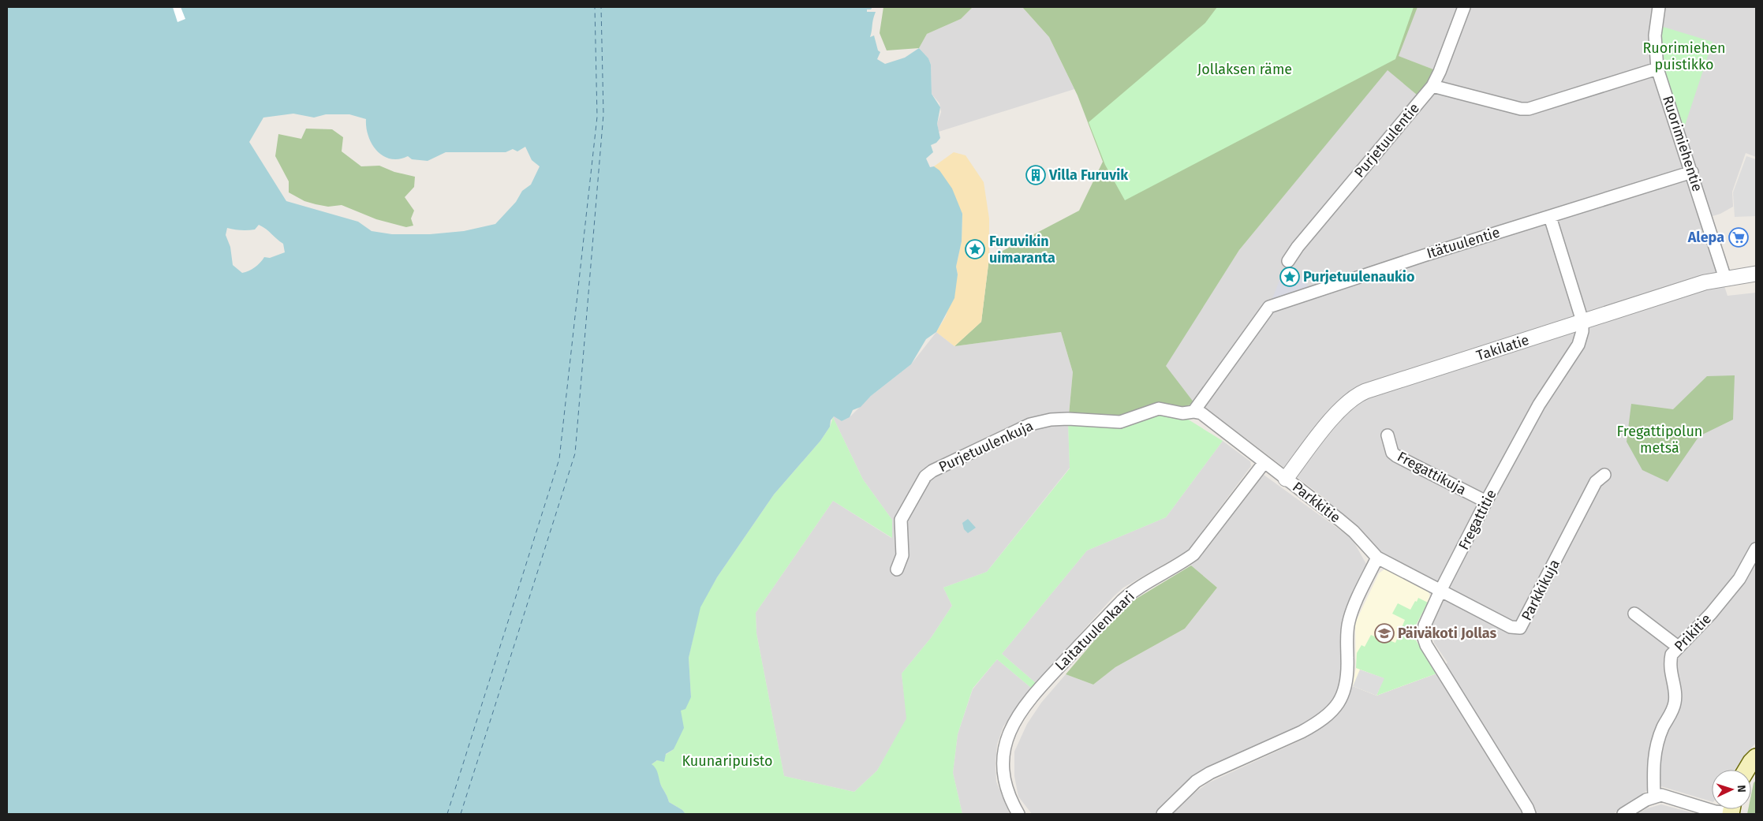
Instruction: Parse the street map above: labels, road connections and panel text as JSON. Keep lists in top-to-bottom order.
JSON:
{
  "streets": {
    "street": [
      "Purjetuulentie",
      "Ruorimiehentie",
      "Itätuulentie",
      "Takilatie",
      "Purjetuulenkuja",
      "Fregattikuja",
      "Parkkitie",
      "Fregattitie",
      "Parkkikuja",
      "Laitatuulenkaari",
      "Prikitie"
    ]
  },
  "crossings": [
    ["Ruorimiehentie", "Itätuulentie"],
    ["Ruorimiehentie", "Takilatie"],
    ["Itätuulentie", "Purjetuulenkuja"],
    ["Itätuulentie", "Parkkitie"],
    ["Itätuulentie", "Fregattitie"],
    ["Takilatie", "Parkkitie"],
    ["Takilatie", "Fregattitie"],
    ["Purjetuulenkuja", "Parkkitie"],
    ["Fregattikuja", "Fregattitie"],
    ["Parkkitie", "Fregattitie"],
    ["Parkkitie", "Parkkikuja"],
    ["Parkkitie", "Laitatuulenkaari"],
    ["Fregattitie", "Parkkikuja"]
  ],
  "parks": [
    "Ruorimiehen puistikko",
    "Jollaksen räme",
    "Fregattipolun metsä",
    "Kuunaripuisto"
  ],
  "places": {
    "building": ["Villa Furuvik"],
    "supermarket": ["Alepa"],
    "place": ["Furuvikin uimaranta", "Purjetuulenaukio"],
    "school or university": ["Päiväkoti Jollas"]
  },
  "north": "right"
}
